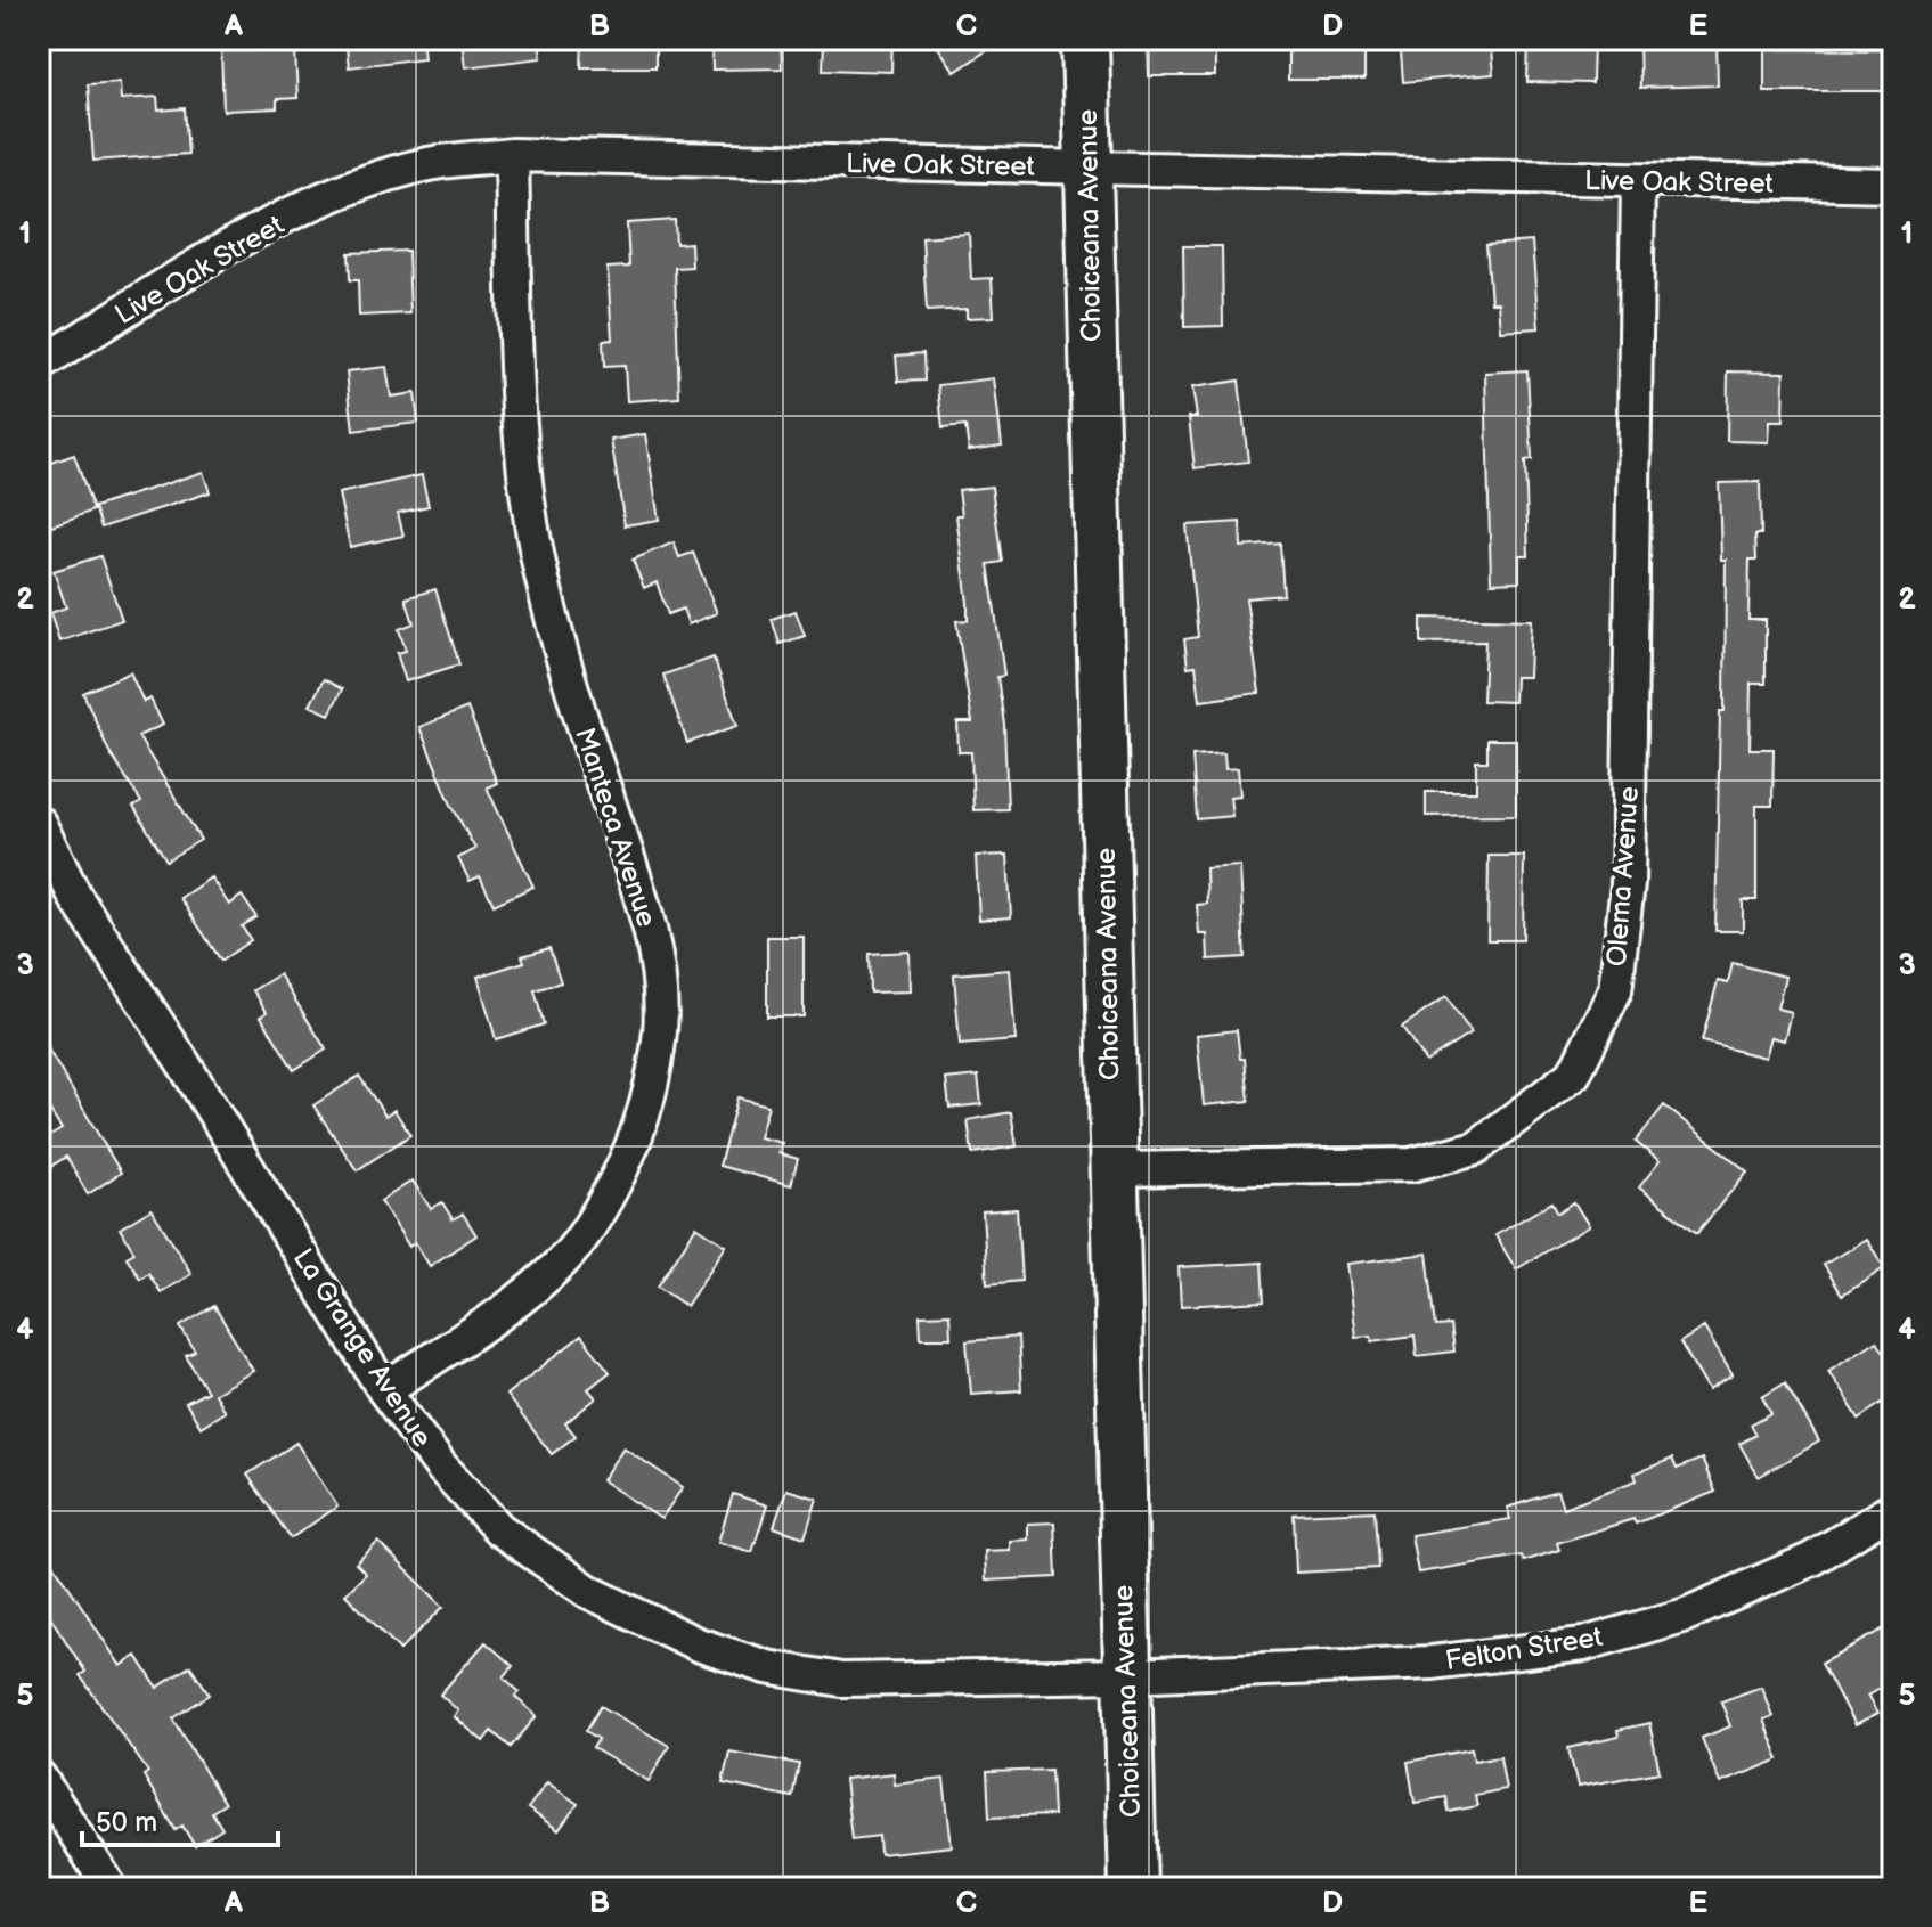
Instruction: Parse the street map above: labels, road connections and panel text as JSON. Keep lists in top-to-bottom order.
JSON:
{
  "streets": {
    "street": [
      "Live Oak Street",
      "Choiceana Avenue",
      "Manteca Avenue",
      "Olema Avenue",
      "La Grange Avenue",
      "Felton Street"
    ]
  },
  "crossings": [
    ["Live Oak Street", "Choiceana Avenue"],
    ["Live Oak Street", "Manteca Avenue"],
    ["Live Oak Street", "Olema Avenue"],
    ["Choiceana Avenue", "Olema Avenue"],
    ["Choiceana Avenue", "La Grange Avenue"],
    ["Choiceana Avenue", "Felton Street"],
    ["Manteca Avenue", "La Grange Avenue"],
    ["La Grange Avenue", "Felton Street"]
  ],
  "scale_bar": "50 m",
  "grid": {
    "columns": [
      "A",
      "B",
      "C",
      "D",
      "E"
    ],
    "rows": [
      "1",
      "2",
      "3",
      "4",
      "5"
    ]
  }
}
